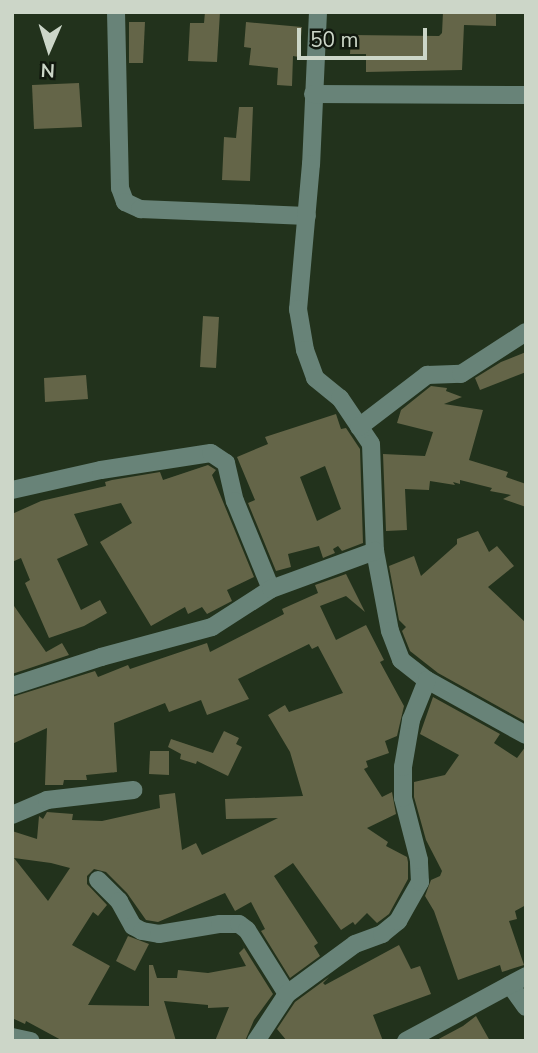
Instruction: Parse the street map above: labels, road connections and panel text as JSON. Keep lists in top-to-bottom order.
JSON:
{
  "scale_bar": "50 m",
  "north": "bottom"
}
